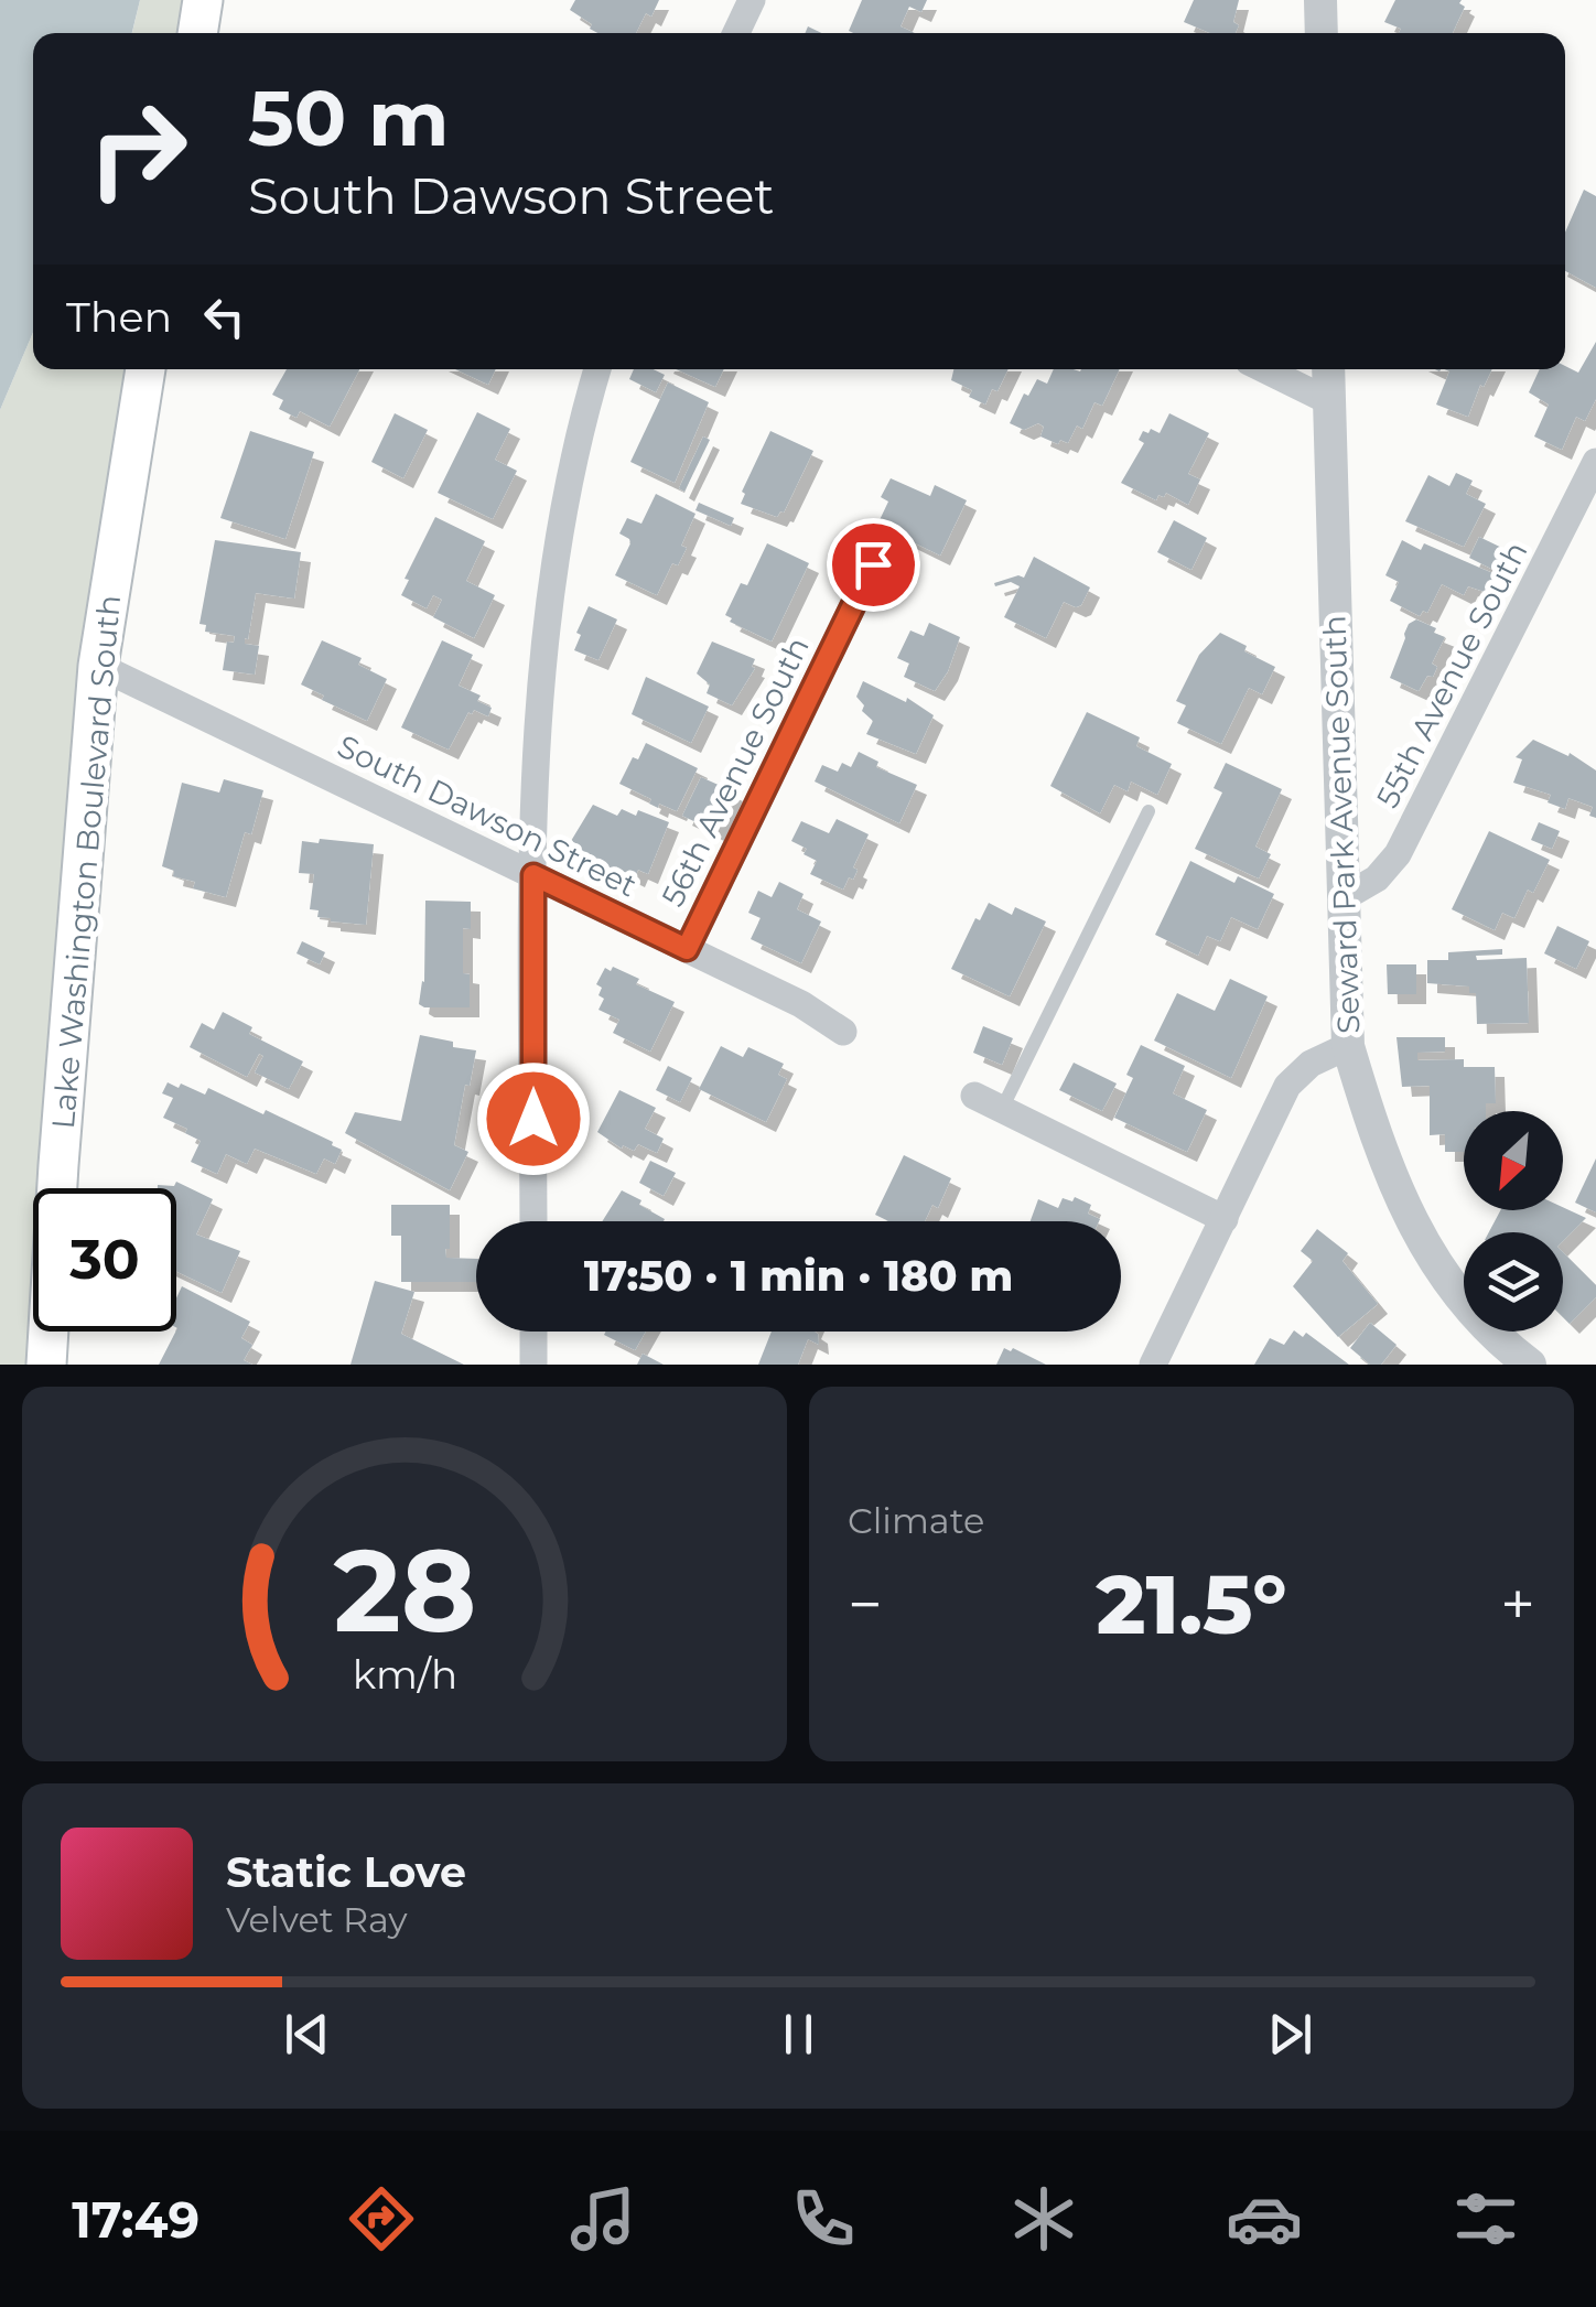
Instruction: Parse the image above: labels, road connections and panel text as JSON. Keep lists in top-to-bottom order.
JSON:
{
  "streets": {
    "main road": ["Lake Washington Boulevard South"],
    "street": [
      "55th Avenue South",
      "56th Avenue South",
      "South Dawson Street",
      "Seward Park Avenue South"
    ]
  },
  "crossings": [
    ["55th Avenue South", "Seward Park Avenue South"],
    ["56th Avenue South", "South Dawson Street"],
    ["South Dawson Street", "Lake Washington Boulevard South"]
  ],
  "north": "bottom left",
  "page": {
    "turn": ["50 m", "South Dawson Street"],
    "then": "Then",
    "limit": "30",
    "trip": "17:50 · 1 min · 180 m",
    "tile": "Climate",
    "heat": ["−", "21.5°", "+"],
    "song": ["Static Love", "Velvet Ray"],
    "tabs": "17:49",
    "gauge": ["28", "km/h"]
  }
}
